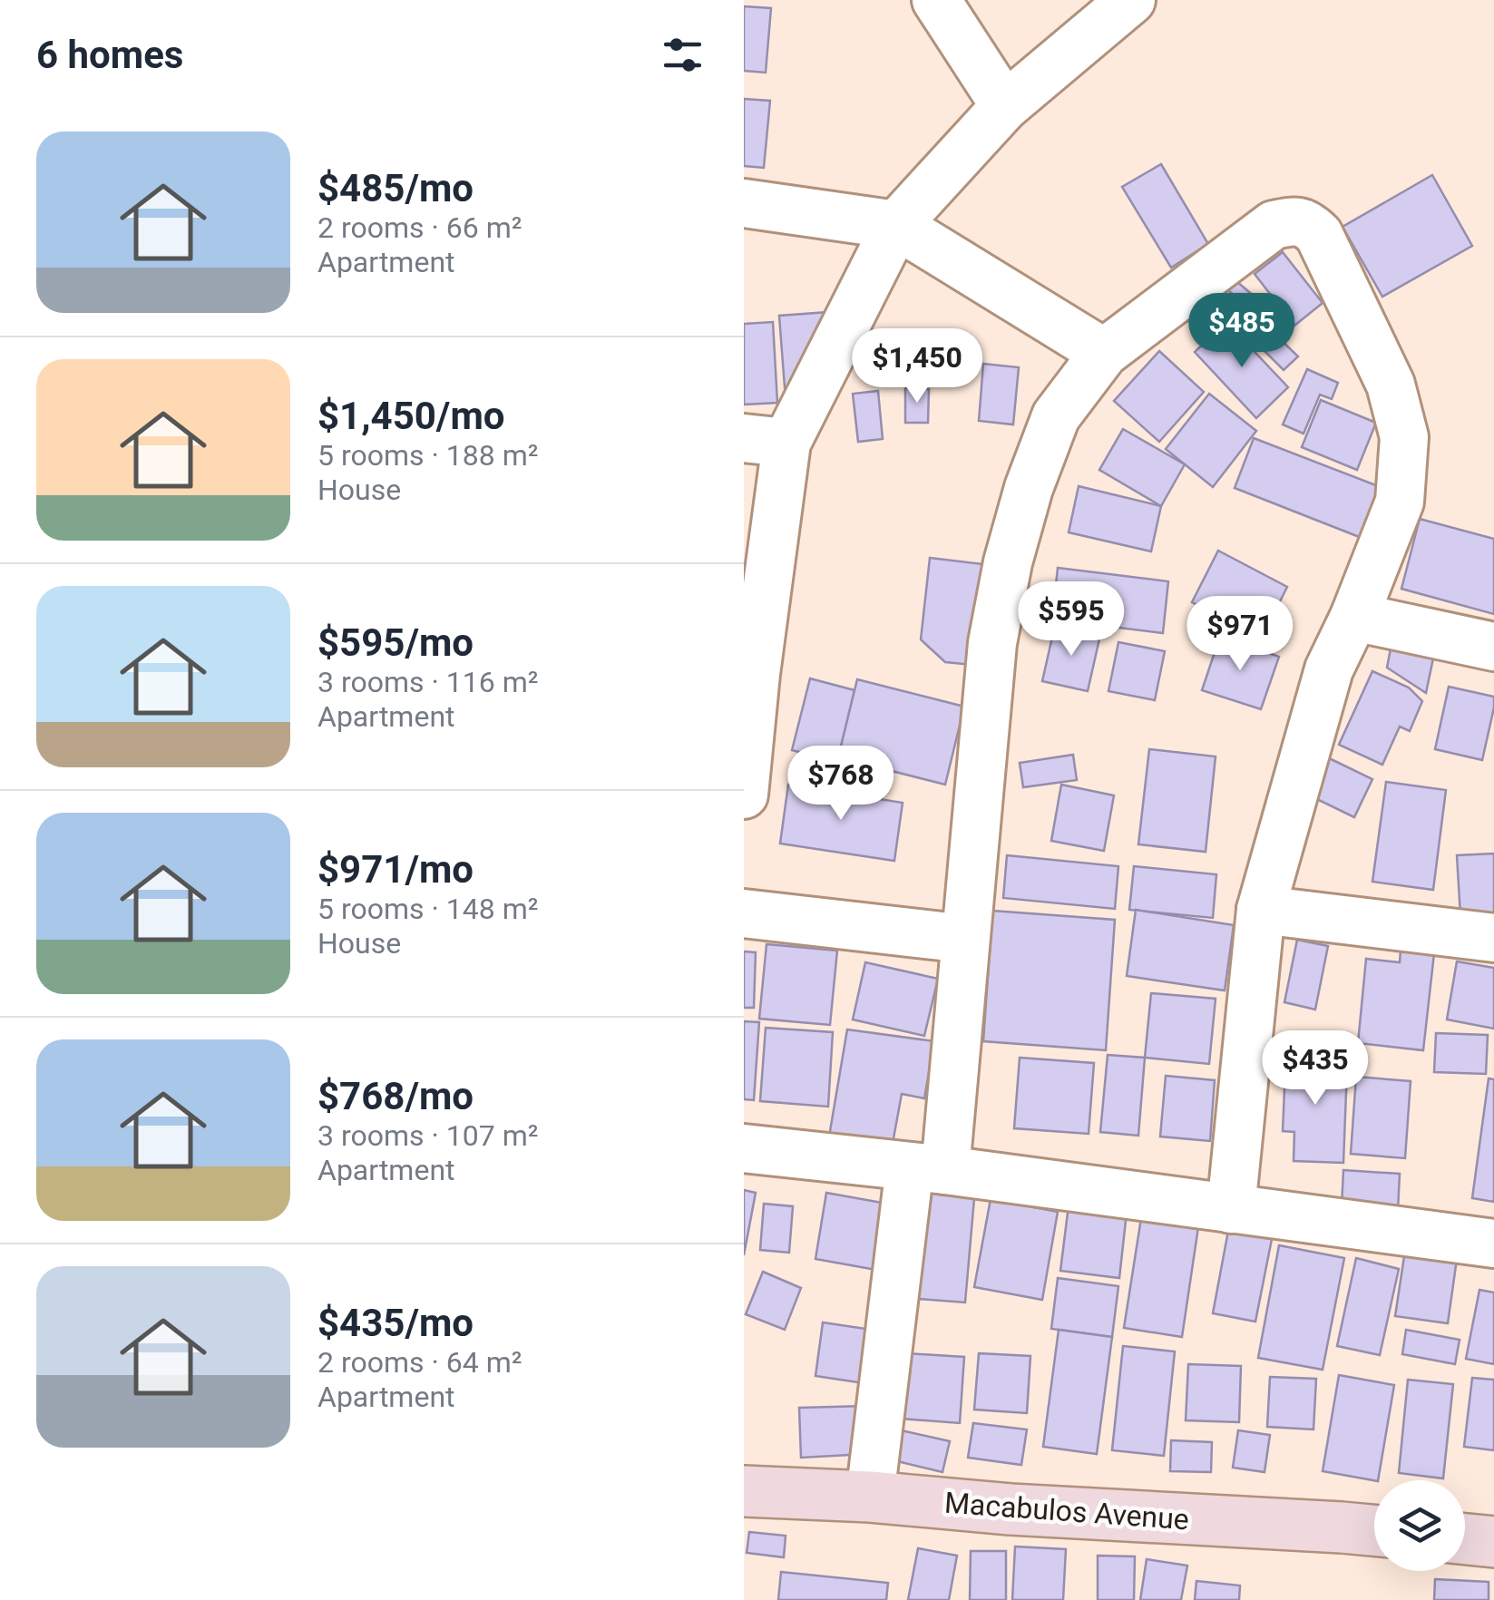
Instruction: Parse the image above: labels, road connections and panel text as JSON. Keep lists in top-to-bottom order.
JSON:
{
  "streets": {
    "street": ["Macabulos Avenue"]
  },
  "page": {
    "heading": "6 homes",
    "list": [
      {
        "name": "$485/mo",
        "note": "2 rooms · 66 m² · Apartment"
      },
      {
        "name": "$1,450/mo",
        "note": "5 rooms · 188 m² · House"
      },
      {
        "name": "$595/mo",
        "note": "3 rooms · 116 m² · Apartment"
      },
      {
        "name": "$971/mo",
        "note": "5 rooms · 148 m² · House"
      },
      {
        "name": "$768/mo",
        "note": "3 rooms · 107 m² · Apartment"
      },
      {
        "name": "$435/mo",
        "note": "2 rooms · 64 m² · Apartment"
      }
    ],
    "price": [
      "$485",
      "$1,450",
      "$595",
      "$971",
      "$768",
      "$435"
    ]
  }
}
